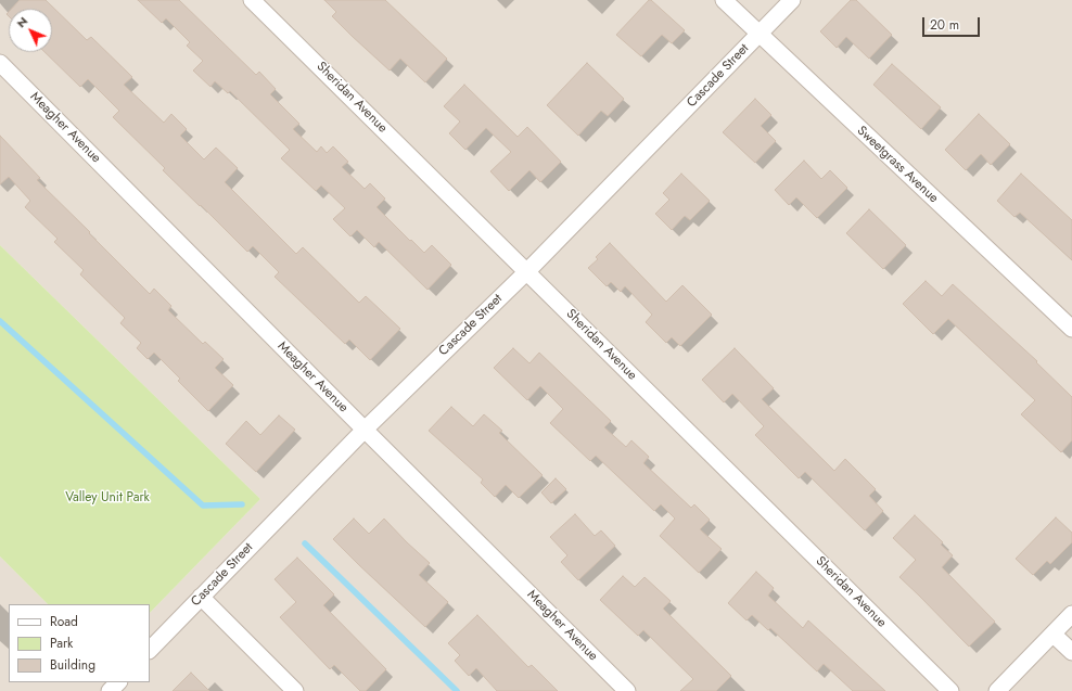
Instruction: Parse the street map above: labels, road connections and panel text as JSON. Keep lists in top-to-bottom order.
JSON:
{
  "streets": {
    "street": [
      "Cascade Street",
      "Sheridan Avenue",
      "Meagher Avenue",
      "Sweetgrass Avenue"
    ]
  },
  "crossings": [
    ["Cascade Street", "Sheridan Avenue"],
    ["Cascade Street", "Meagher Avenue"],
    ["Cascade Street", "Sweetgrass Avenue"]
  ],
  "parks": ["Valley Unit Park"],
  "legend": ["Road", "Park", "Building"],
  "scale_bar": "20 m",
  "north": "top left"
}
